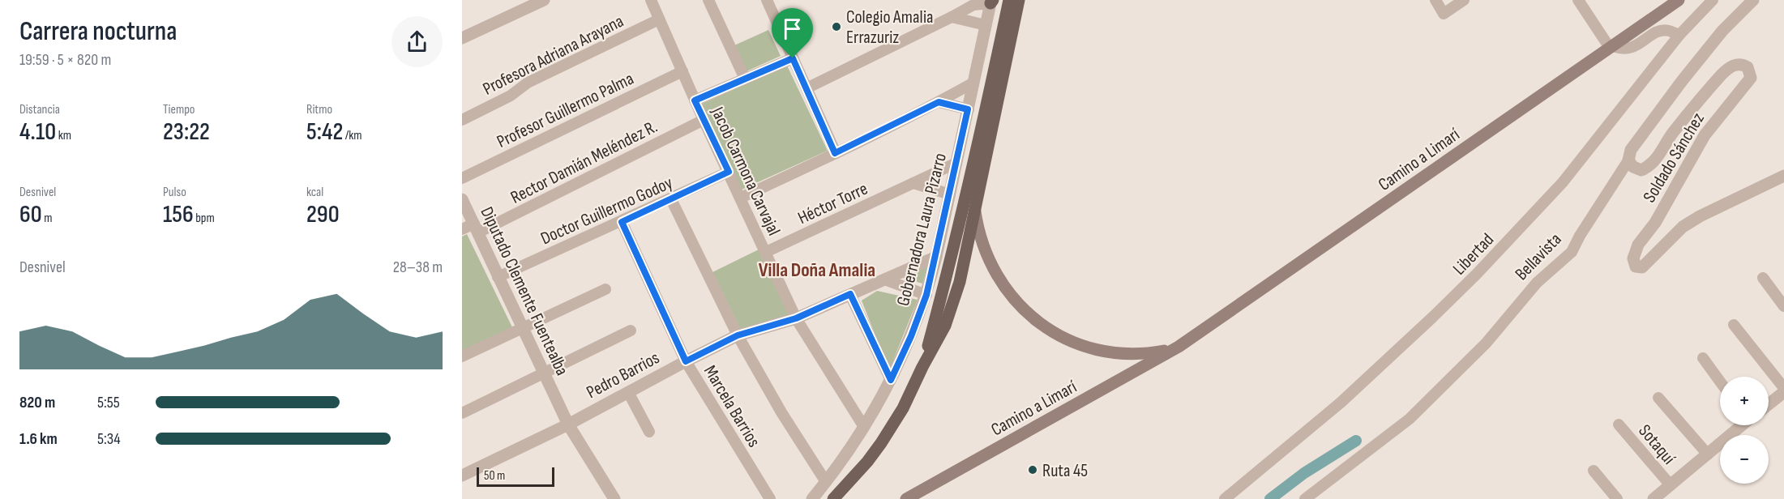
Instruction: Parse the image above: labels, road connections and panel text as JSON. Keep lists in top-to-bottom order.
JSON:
{
  "streets": {
    "main road": ["Camino a Limarí", "Gobernadora Laura Pizarro"],
    "street": [
      "Profesora Adriana Arayana",
      "Profesor Guillermo Palma",
      "Soldado Sánchez",
      "Rector Damián Meléndez R.",
      "Jacob Carmona Carvajal",
      "Héctor Torre",
      "Doctor Guillermo Godoy",
      "Libertad",
      "Bellavista",
      "Diputado Clemente Fuentealba",
      "Pedro Barrios",
      "Marcela Barrios",
      "Sotaquí"
    ]
  },
  "crossings": [
    ["Profesora Adriana Arayana", "Jacob Carmona Carvajal"],
    ["Profesor Guillermo Palma", "Jacob Carmona Carvajal"],
    ["Soldado Sánchez", "Bellavista"],
    ["Camino a Limarí", "Gobernadora Laura Pizarro"],
    ["Rector Damián Meléndez R.", "Jacob Carmona Carvajal"],
    ["Rector Damián Meléndez R.", "Diputado Clemente Fuentealba"],
    ["Jacob Carmona Carvajal", "Héctor Torre"],
    ["Jacob Carmona Carvajal", "Doctor Guillermo Godoy"],
    ["Jacob Carmona Carvajal", "Gobernadora Laura Pizarro"],
    ["Jacob Carmona Carvajal", "Pedro Barrios"],
    ["Héctor Torre", "Gobernadora Laura Pizarro"],
    ["Doctor Guillermo Godoy", "Diputado Clemente Fuentealba"],
    ["Doctor Guillermo Godoy", "Marcela Barrios"],
    ["Gobernadora Laura Pizarro", "Pedro Barrios"],
    ["Diputado Clemente Fuentealba", "Pedro Barrios"],
    ["Pedro Barrios", "Marcela Barrios"]
  ],
  "districts": ["Villa Doña Amalia"],
  "places": ["Colegio Amalia Errazuriz", "Ruta 45"],
  "scale_bar": "50 m",
  "page": {
    "heading": ["Carrera nocturna", "19:59 · 5 × 820 m"],
    "stats": [
      ["Distancia", "4.10 km"],
      ["Tiempo", "23:22"],
      ["Ritmo", "5:42 /km"],
      ["Desnivel", "60 m"],
      ["Pulso", "156 bpm"],
      ["kcal", "290"]
    ],
    "chart": ["Desnivel", "28–38 m"],
    "map_buttons": ["+", "−"],
    "list": [
      {
        "name": "820 m",
        "note": "5:55"
      },
      {
        "name": "1.6 km",
        "note": "5:34"
      }
    ],
    "scale": "50 m"
  }
}
